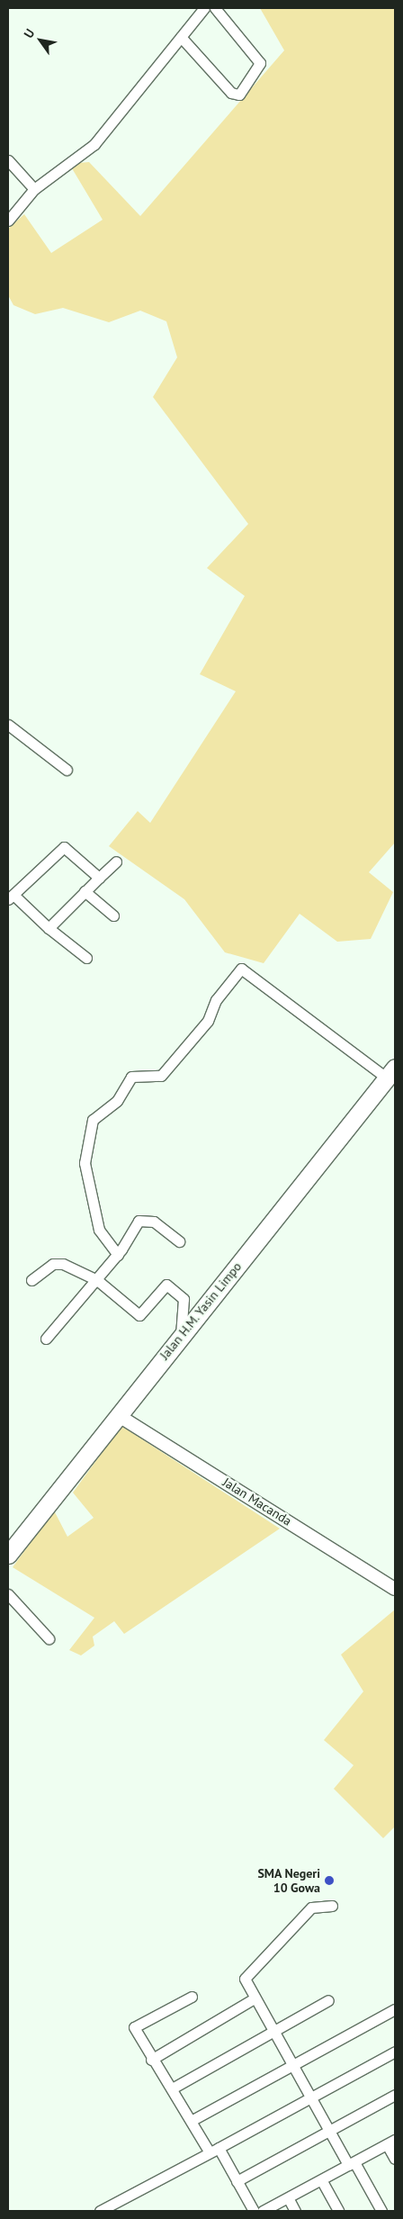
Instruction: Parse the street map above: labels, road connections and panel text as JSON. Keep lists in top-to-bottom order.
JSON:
{
  "streets": {
    "main road": ["Jalan H.M. Yasin Limpo"],
    "street": ["Jalan Macanda"]
  },
  "crossings": [
    ["Jalan H.M. Yasin Limpo", "Jalan Macanda"]
  ],
  "places": ["SMA Negeri 10 Gowa"],
  "north": "top left"
}
